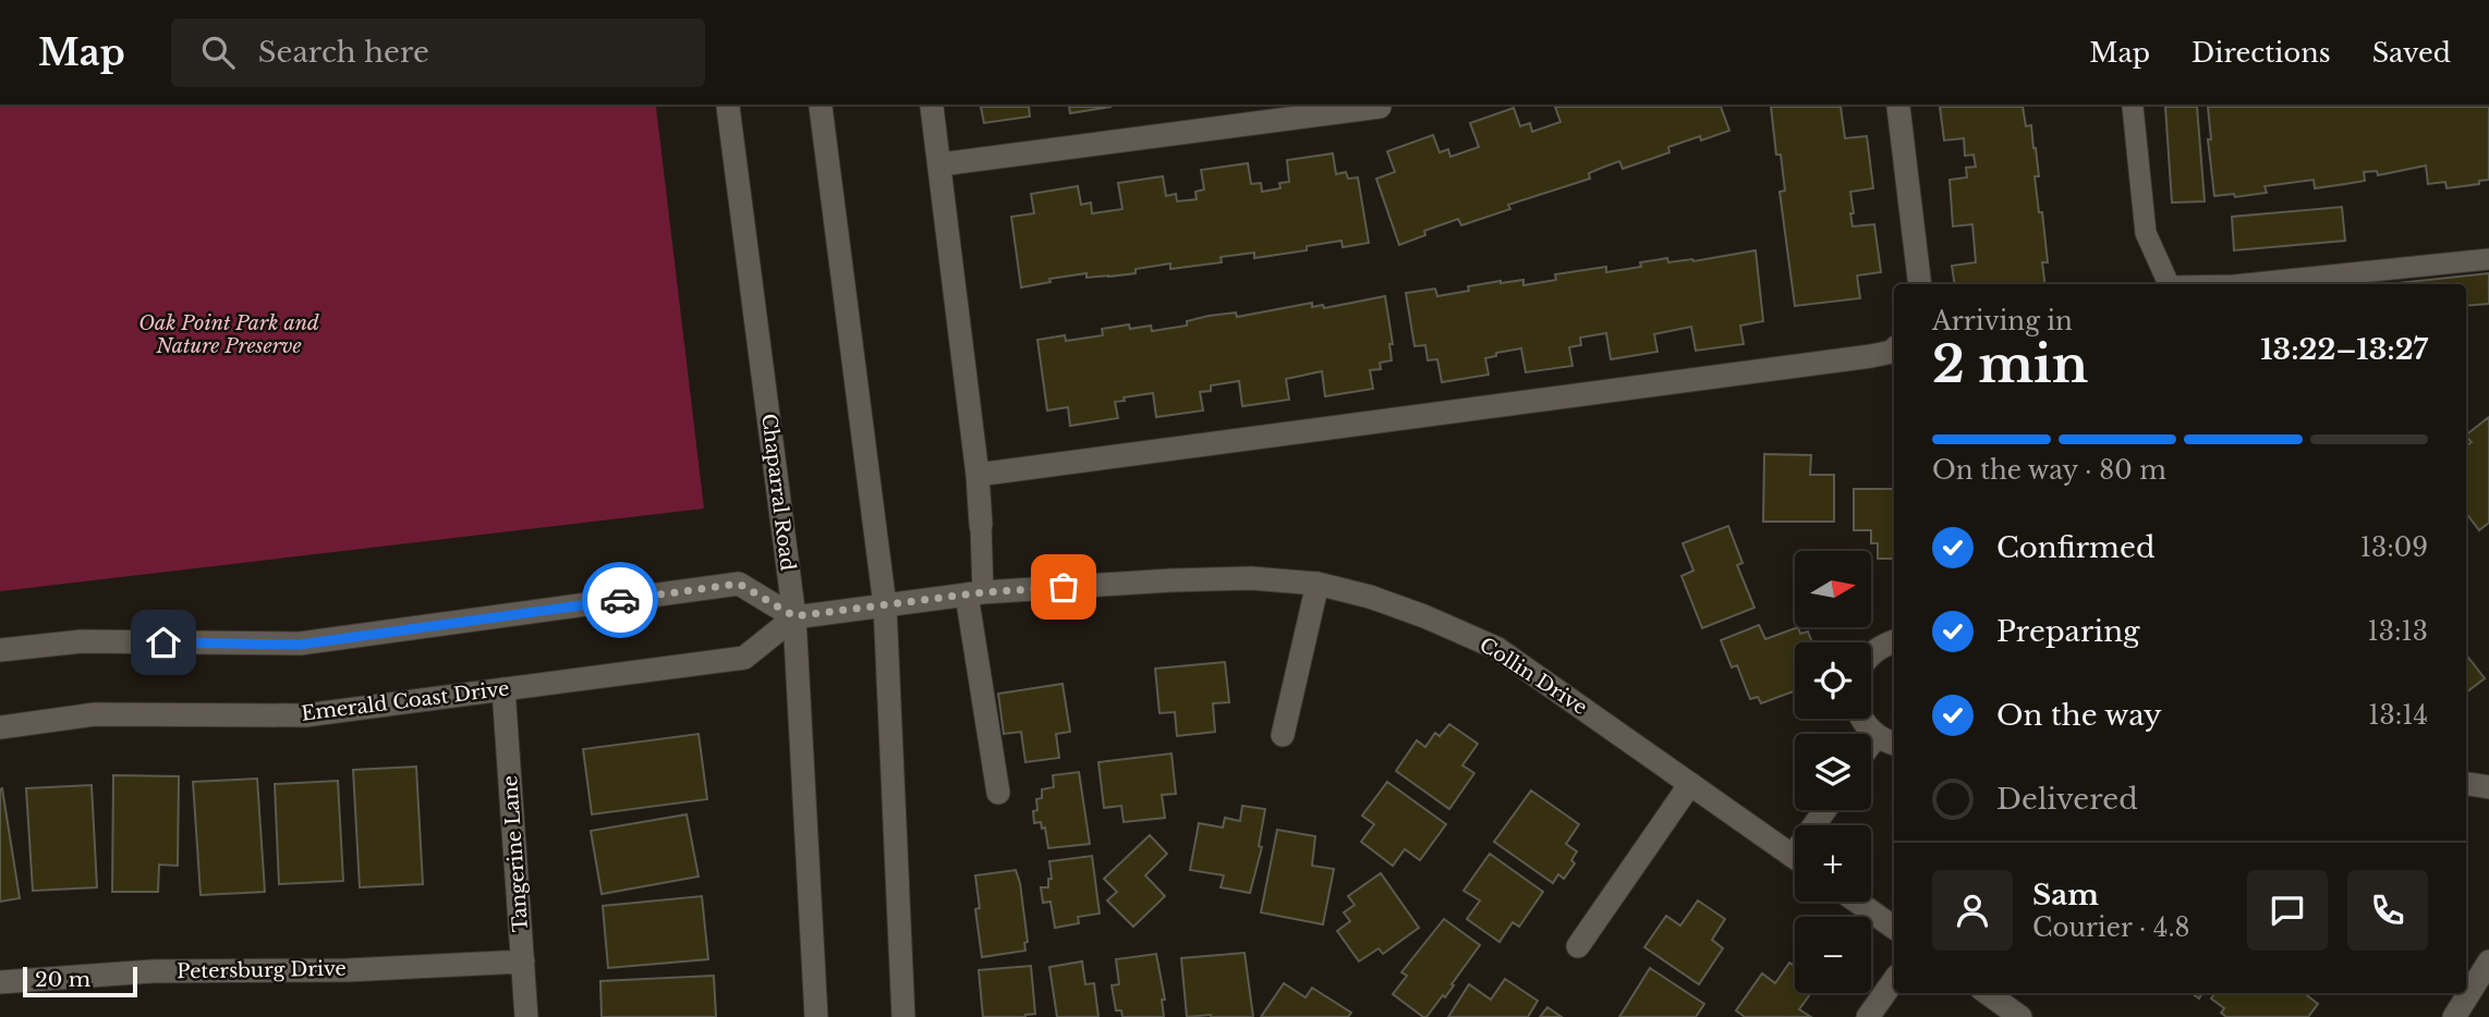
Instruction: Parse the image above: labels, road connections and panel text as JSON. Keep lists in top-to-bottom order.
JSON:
{
  "streets": {
    "street": [
      "Chaparral Road",
      "Collin Drive",
      "Emerald Coast Drive",
      "Tangerine Lane",
      "Petersburg Drive"
    ]
  },
  "crossings": [
    ["Chaparral Road", "Emerald Coast Drive"],
    ["Emerald Coast Drive", "Tangerine Lane"],
    ["Tangerine Lane", "Petersburg Drive"]
  ],
  "parks": ["Oak Point Park and Nature Preserve"],
  "scale_bar": "20 m",
  "north": "right",
  "page": {
    "header": "Map",
    "search": "Search here",
    "nav": ["Map", "Directions", "Saved"],
    "heading": ["2 min", "Arriving in", "13:22–13:27"],
    "panel": ["Sam", "Courier · 4.8"],
    "bar": "On the way · 80 m",
    "list": [
      ["Confirmed", "13:09"],
      ["Preparing", "13:13"],
      ["On the way", "13:14"],
      "Delivered"
    ],
    "map_buttons": ["+", "−"],
    "scale": "20 m"
  }
}
